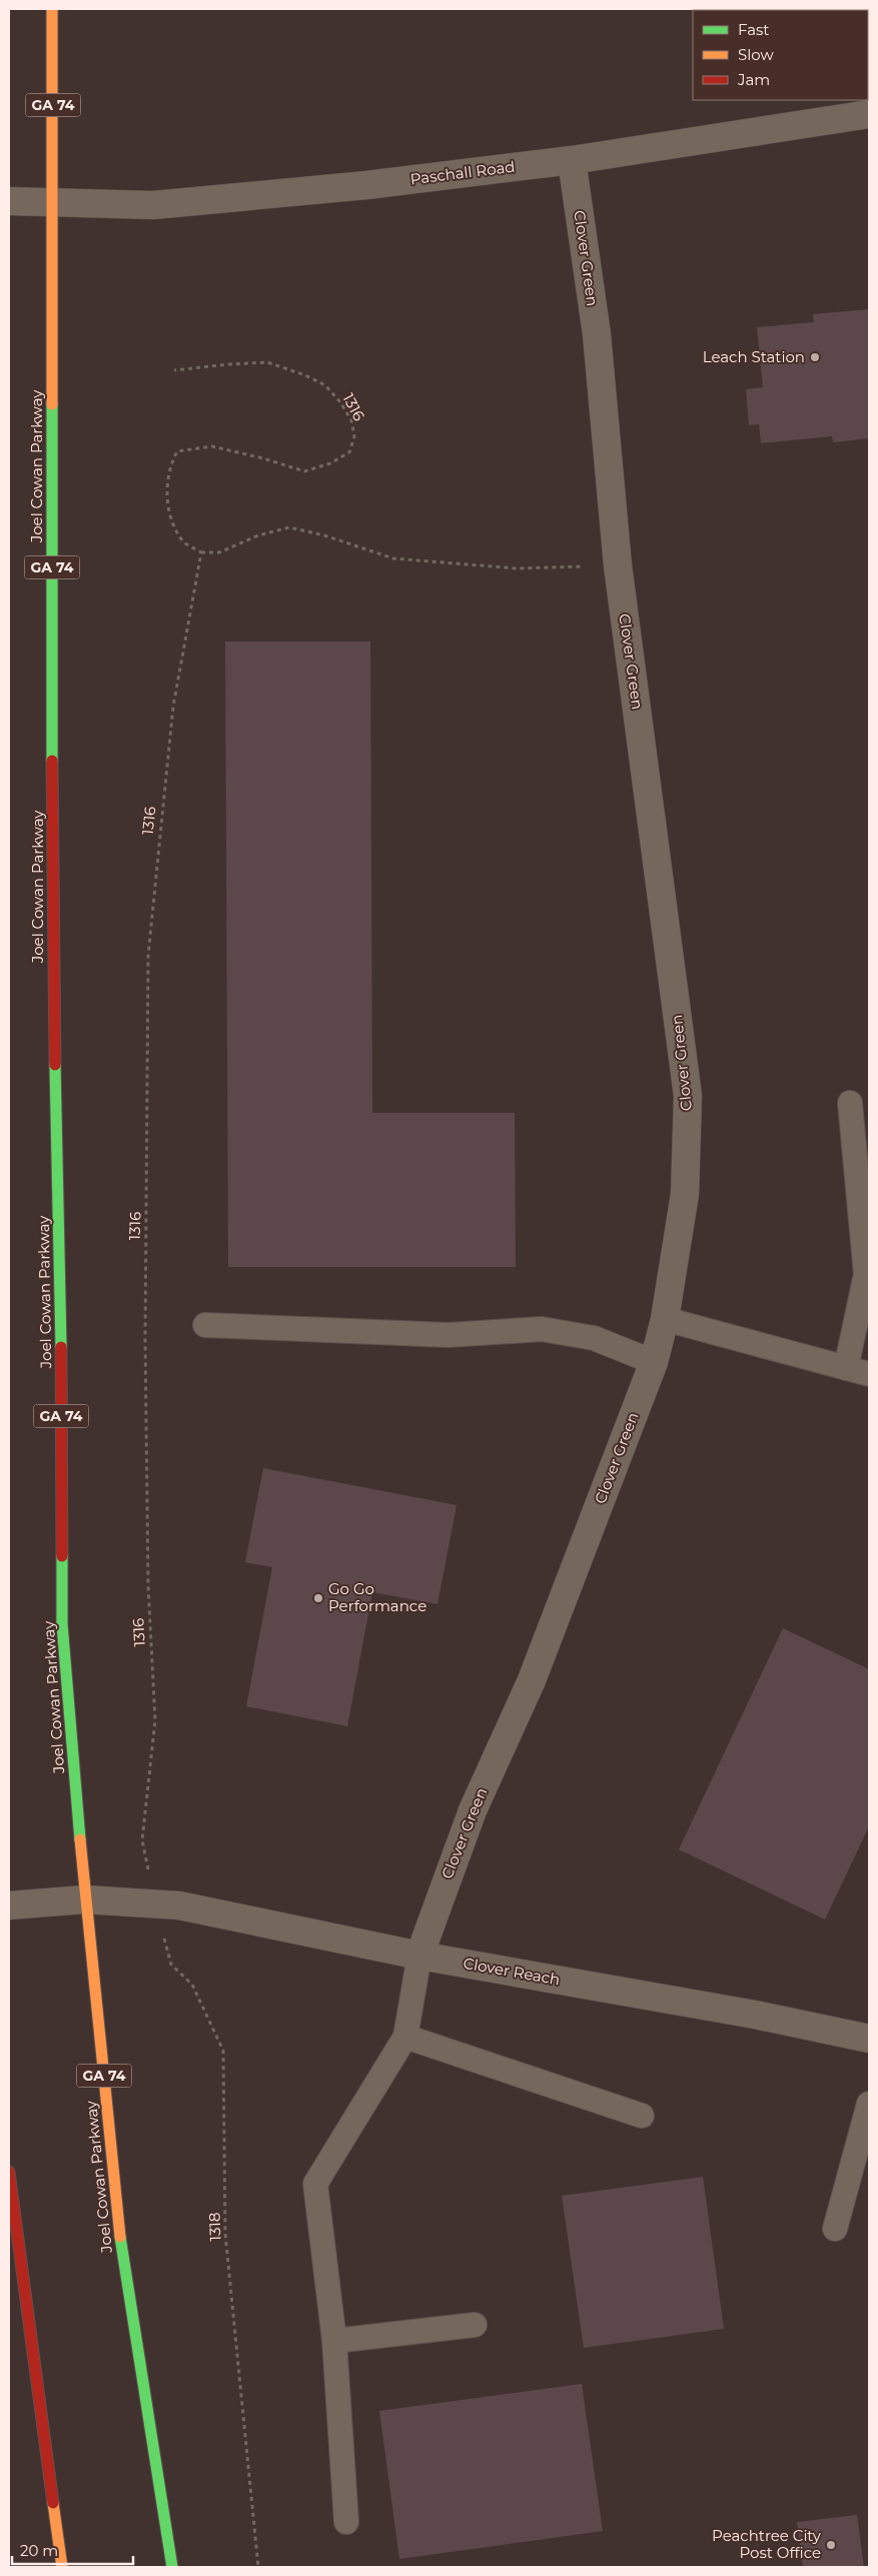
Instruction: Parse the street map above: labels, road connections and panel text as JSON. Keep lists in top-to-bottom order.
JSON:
{
  "streets": {
    "main road": ["GA 74", "Joel Cowan Parkway"],
    "street": ["Paschall Road", "Clover Green", "Clover Reach"],
    "path": ["1316", "1318"]
  },
  "crossings": [
    ["Paschall Road", "Clover Green"],
    ["Paschall Road", "Joel Cowan Parkway"],
    ["Clover Green", "Clover Reach"],
    ["1316", "Clover Reach"],
    ["1316", "1318"],
    ["Joel Cowan Parkway", "Clover Reach"],
    ["Clover Reach", "1318"]
  ],
  "places": ["Leach Station", "Go Go Performance", "Peachtree City Post Office"],
  "legend": ["Fast", "Slow", "Jam"],
  "scale_bar": "20 m"
}
